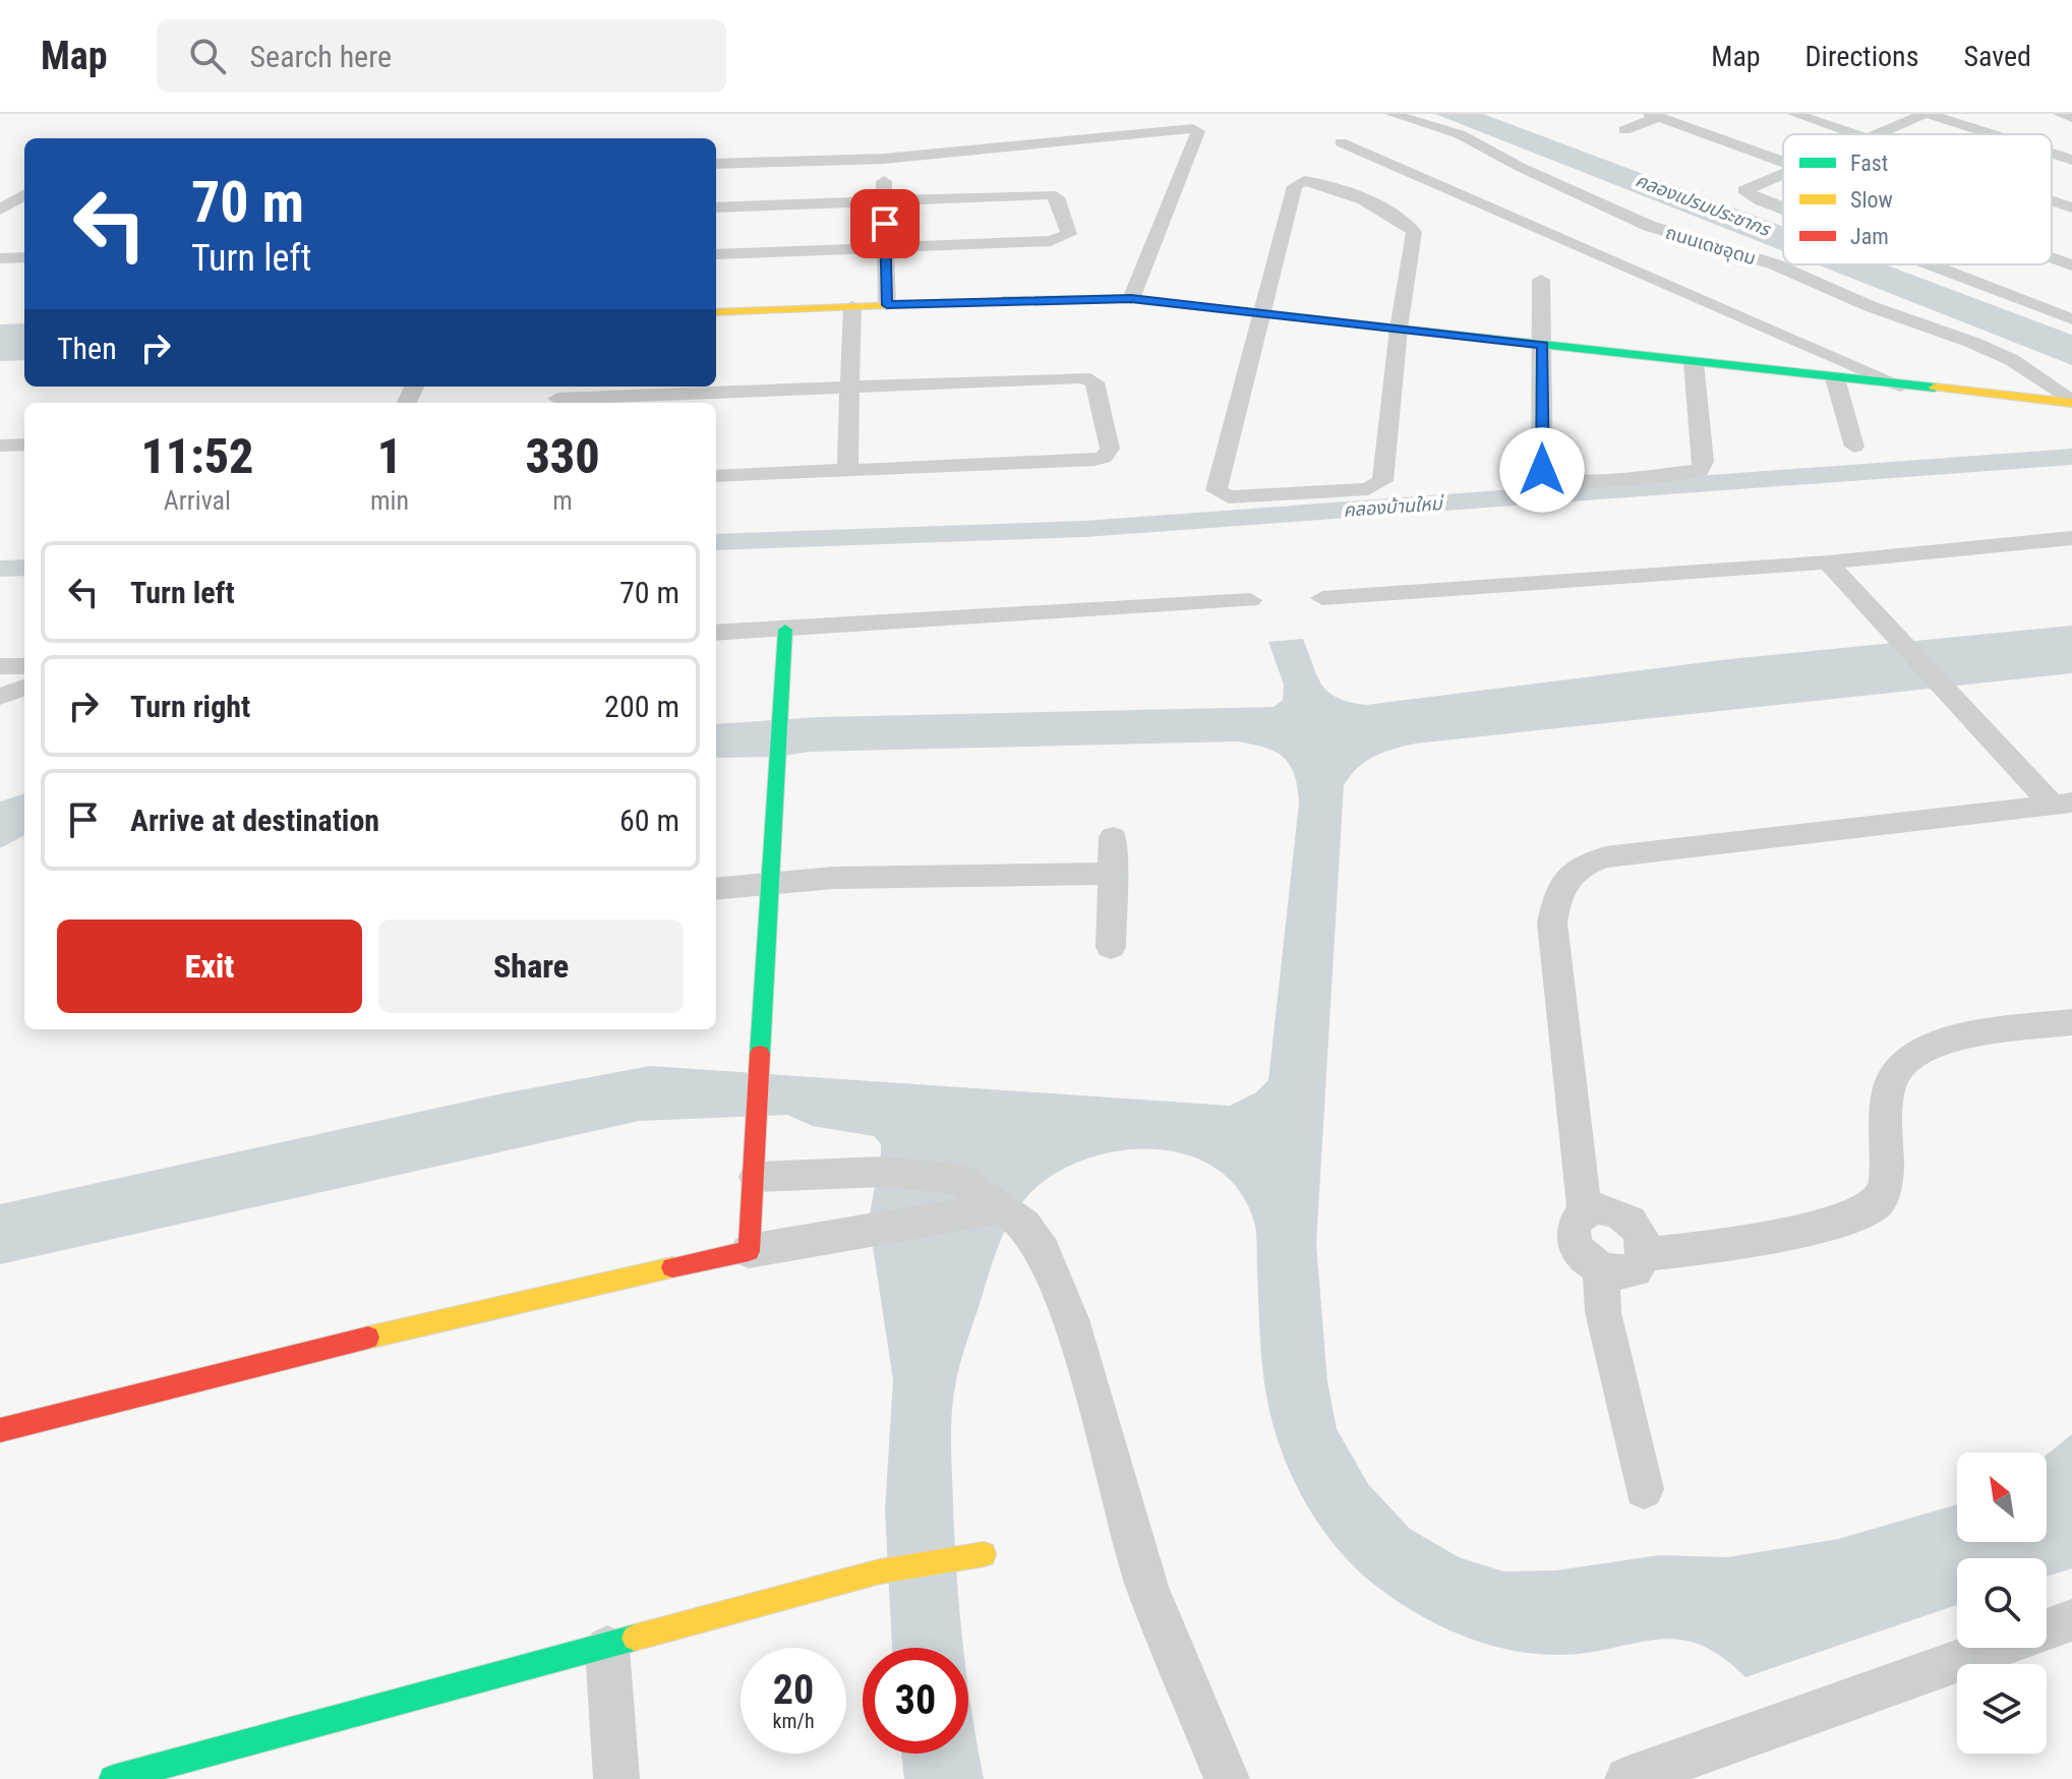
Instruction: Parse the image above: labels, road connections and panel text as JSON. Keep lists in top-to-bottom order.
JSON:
{
  "streets": {
    "street": ["ถนนเดชอุดม"]
  },
  "water": ["คลองเปรมประชากร", "คลองบ้านใหม่"],
  "legend": ["Fast", "Slow", "Jam"],
  "north": "top left",
  "page": {
    "header": "Map",
    "search": "Search here",
    "nav": ["Map", "Directions", "Saved"],
    "turn": ["70 m", "Turn left"],
    "then": "Then",
    "eta": [
      "11:52",
      "Arrival",
      "1",
      "min",
      "330",
      "m"
    ],
    "list": [
      {
        "name": "Turn left",
        "value": "70 m"
      },
      {
        "name": "Turn right",
        "value": "200 m"
      },
      {
        "name": "Arrive at destination",
        "value": "60 m"
      }
    ],
    "buttons": ["Exit", "Share"],
    "speed": "20 km/h",
    "limit": "30"
  }
}
